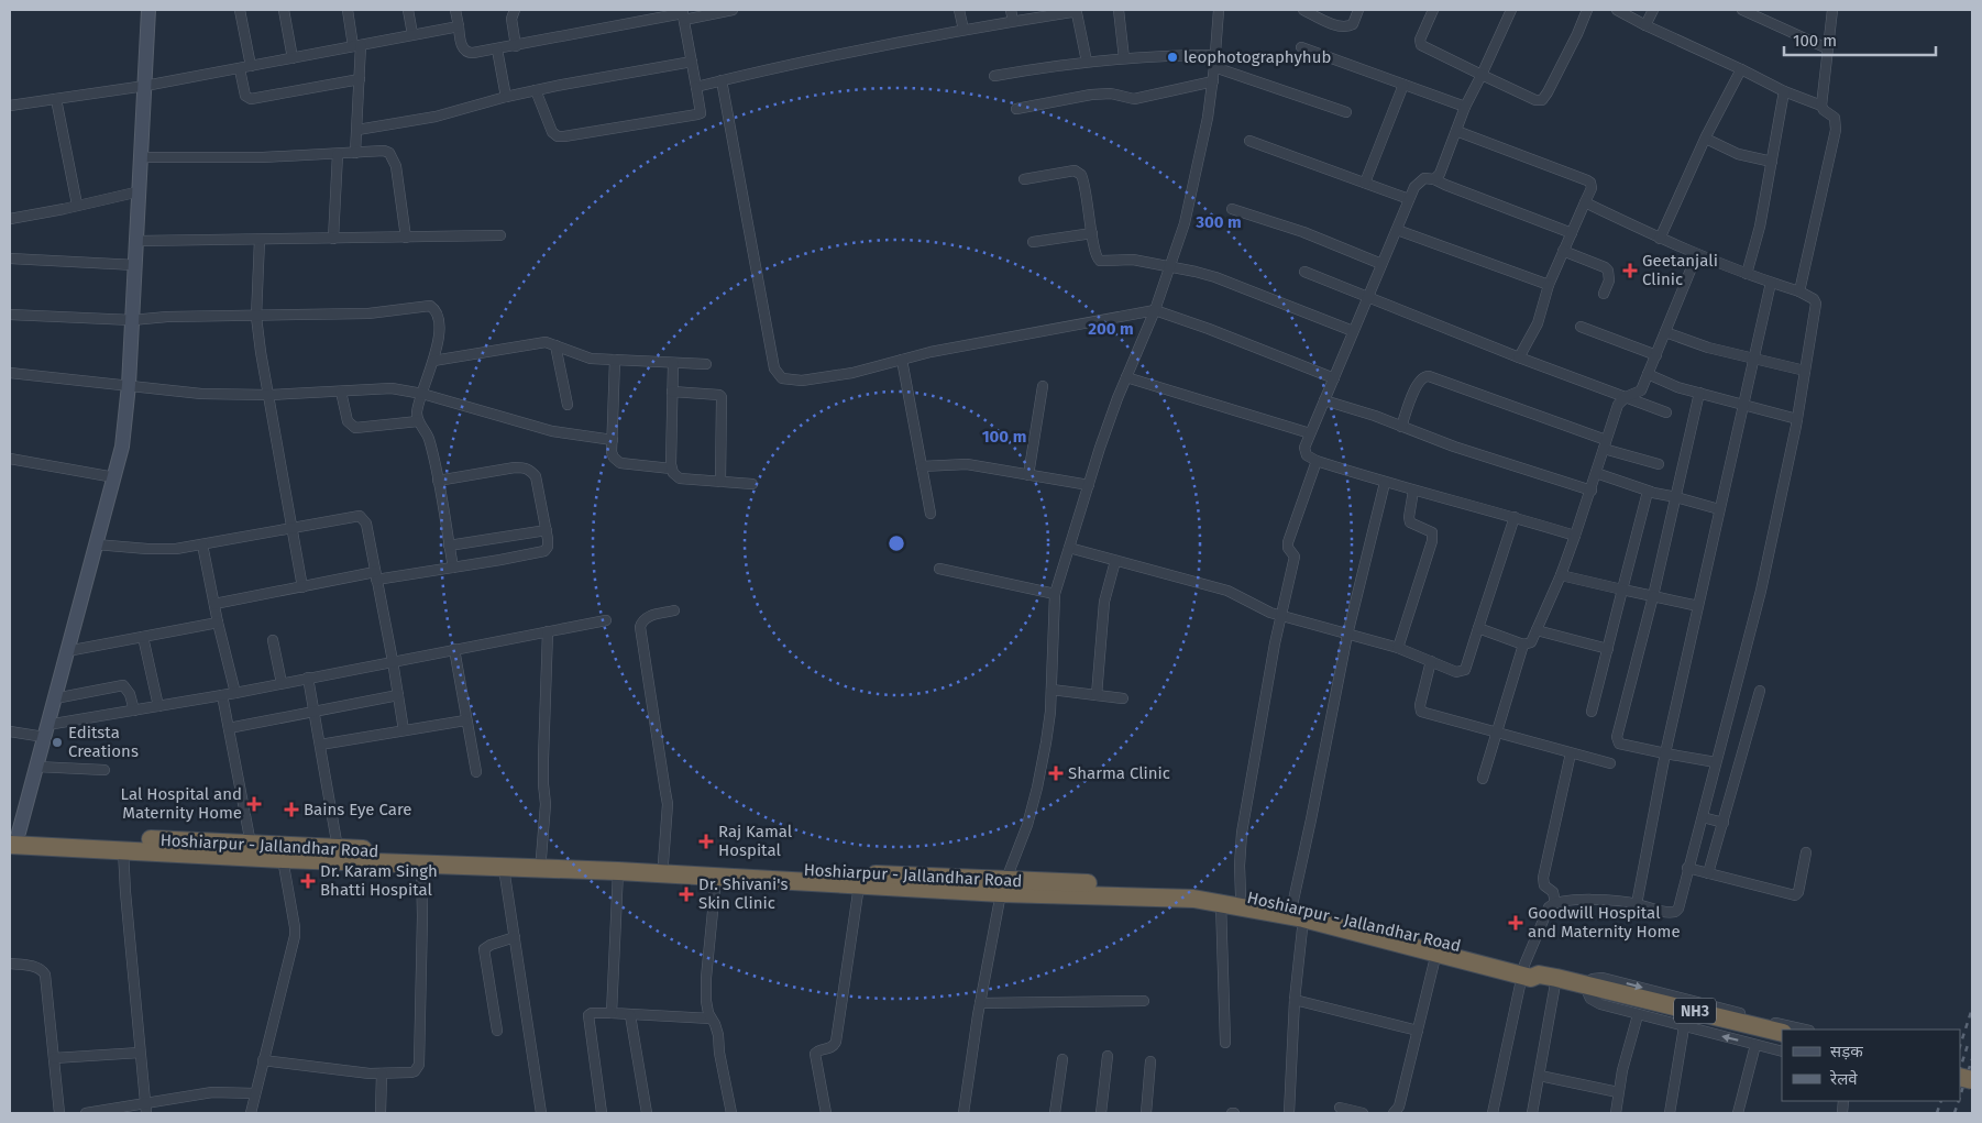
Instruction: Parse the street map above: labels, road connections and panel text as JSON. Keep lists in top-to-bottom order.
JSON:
{
  "streets": {
    "highway": ["Hoshiarpur - Jallandhar Road", "NH3"]
  },
  "crossings": [
    ["Hoshiarpur - Jallandhar Road", "NH3"]
  ],
  "places": {
    "other": ["leophotographyhub", "Editsta Creations"],
    "health": [
      "Geetanjali Clinic",
      "Sharma Clinic",
      "Lal Hospital and Maternity Home",
      "Bains Eye Care",
      "Raj Kamal Hospital",
      "Dr. Karam Singh Bhatti Hospital",
      "Dr. Shivani's Skin Clinic",
      "Goodwill Hospital and Maternity Home"
    ]
  },
  "legend": ["सड़क", "रेलवे"],
  "scale_bar": "100 m",
  "rings": ["300 m", "200 m", "100 m"]
}
